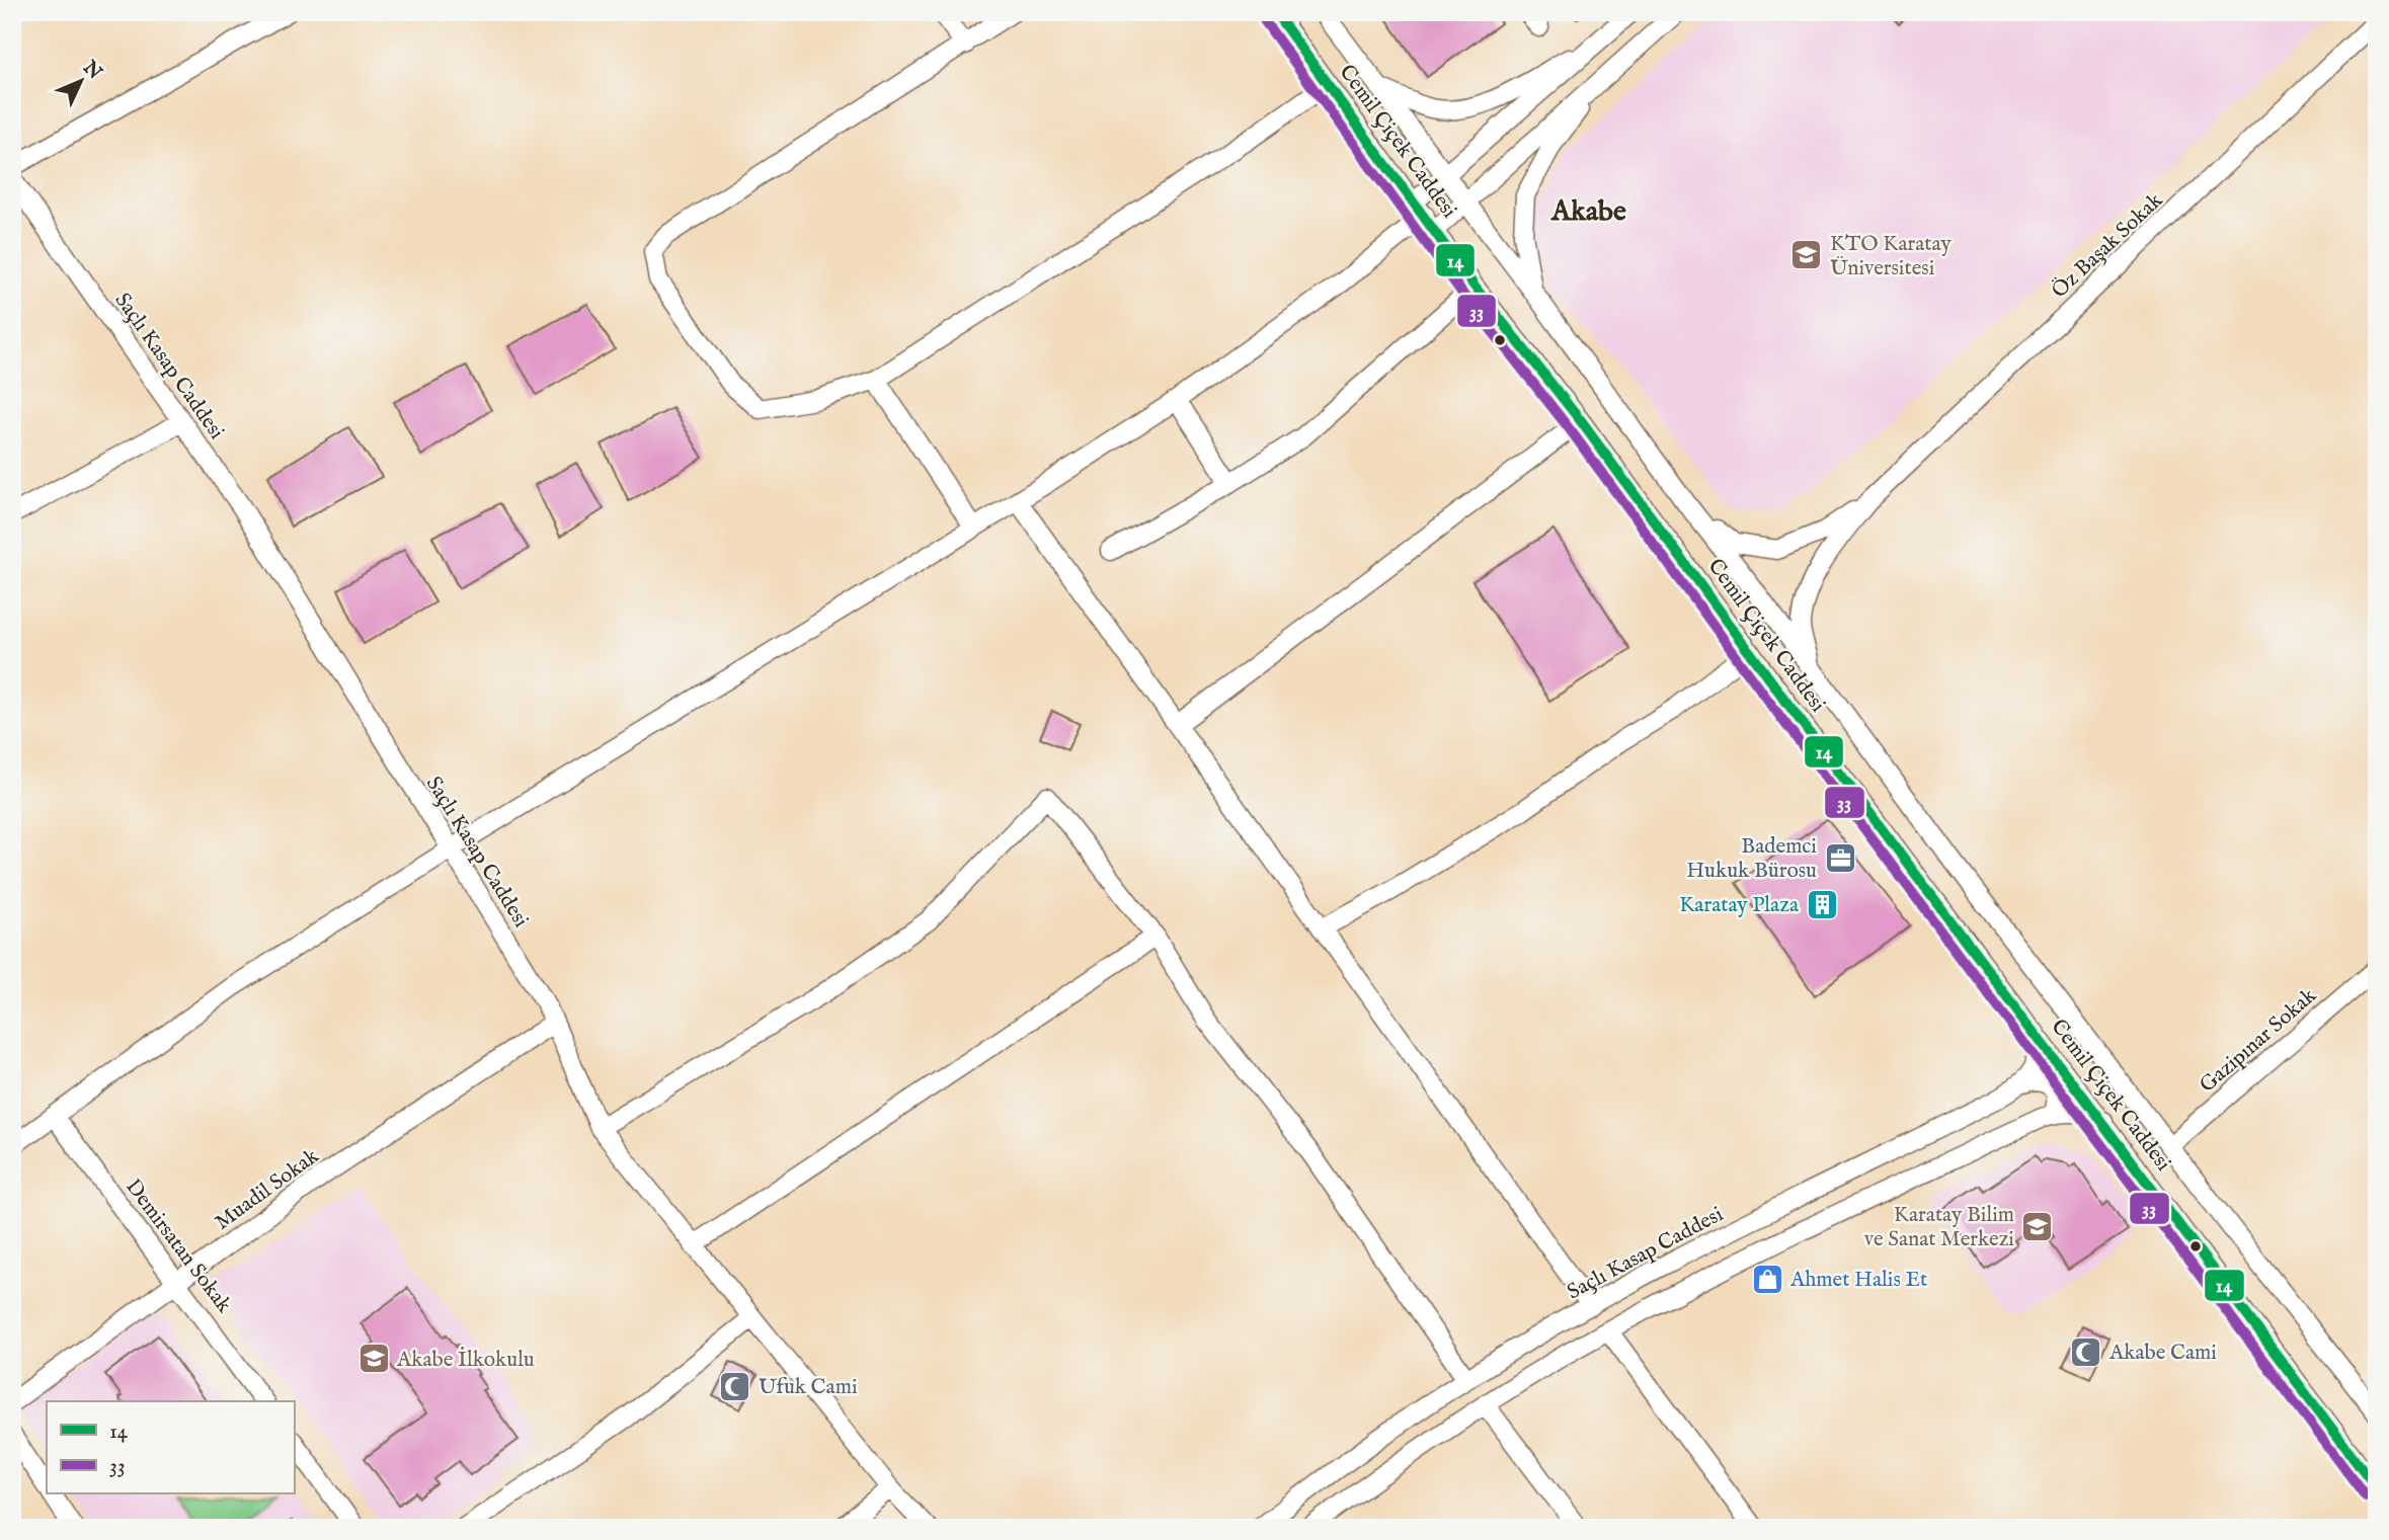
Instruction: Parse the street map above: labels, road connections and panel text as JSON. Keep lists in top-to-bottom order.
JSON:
{
  "streets": {
    "street": [
      "Cemil Çiçek Caddesi",
      "Öz Başak Sokak",
      "Saçlı Kasap Caddesi",
      "Gazipınar Sokak",
      "Muadil Sokak",
      "Demirsatan Sokak"
    ]
  },
  "crossings": [
    ["Cemil Çiçek Caddesi", "Gazipınar Sokak"],
    ["Saçlı Kasap Caddesi", "Muadil Sokak"],
    ["Muadil Sokak", "Demirsatan Sokak"]
  ],
  "districts": ["Akabe"],
  "places": {
    "school or university": ["KTO Karatay Üniversitesi", "Karatay Bilim ve Sanat Merkezi", "Akabe İlkokulu"],
    "office": ["Bademci Hukuk Bürosu"],
    "building": ["Karatay Plaza"],
    "shop": ["Ahmet Halis Et"],
    "mosque": ["Akabe Cami", "Ufuk Cami"]
  },
  "lines": ["transit line 14", "transit line 33"],
  "legend": ["14", "33"],
  "north": "top right"
}
